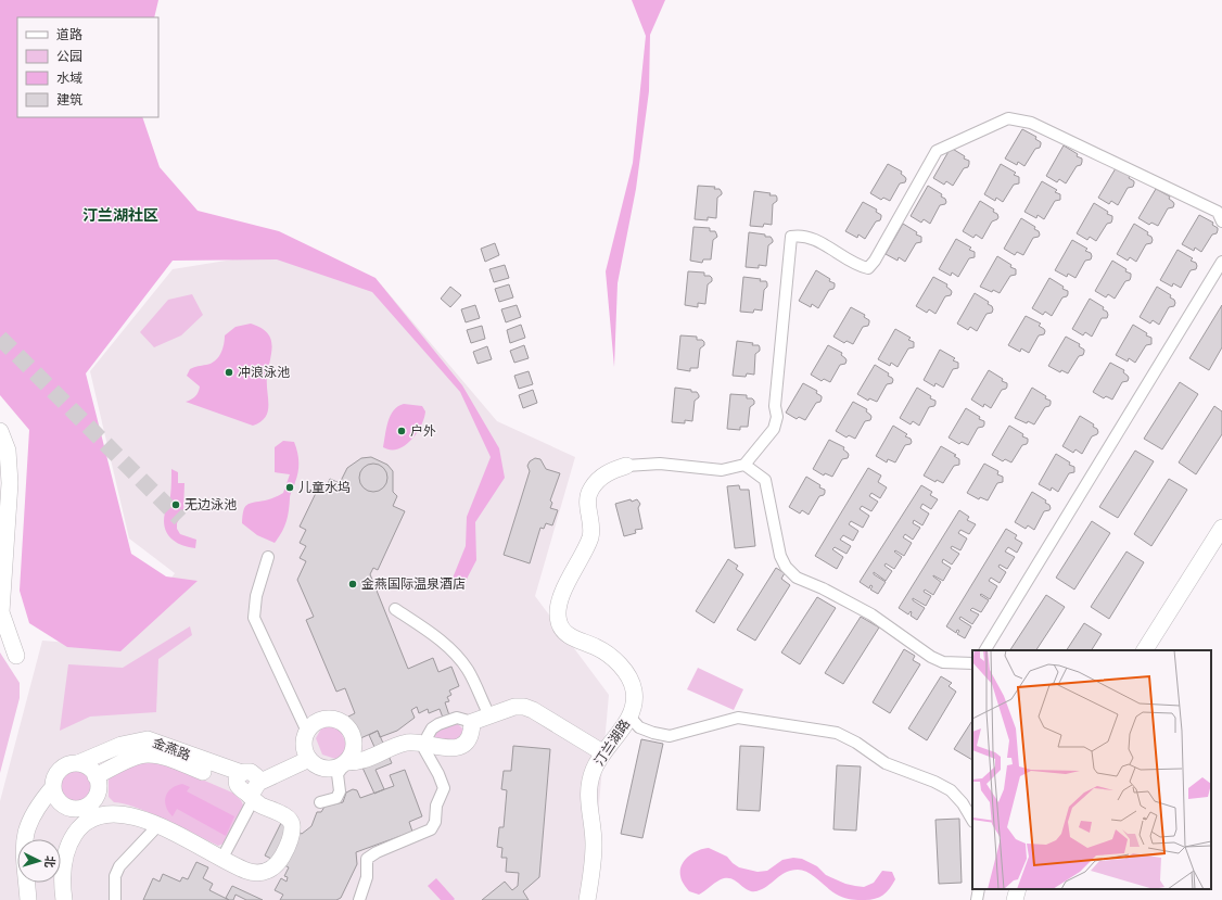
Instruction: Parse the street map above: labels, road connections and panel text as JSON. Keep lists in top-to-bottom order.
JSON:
{
  "streets": {
    "street": ["汀兰湖路", "金燕路"]
  },
  "districts": ["汀兰湖社区"],
  "places": [
    "冲浪泳池",
    "户外",
    "儿童水坞",
    "无边泳池",
    "金燕国际温泉酒店"
  ],
  "legend": [
    "道路",
    "公园",
    "水域",
    "建筑"
  ],
  "north": "right"
}
